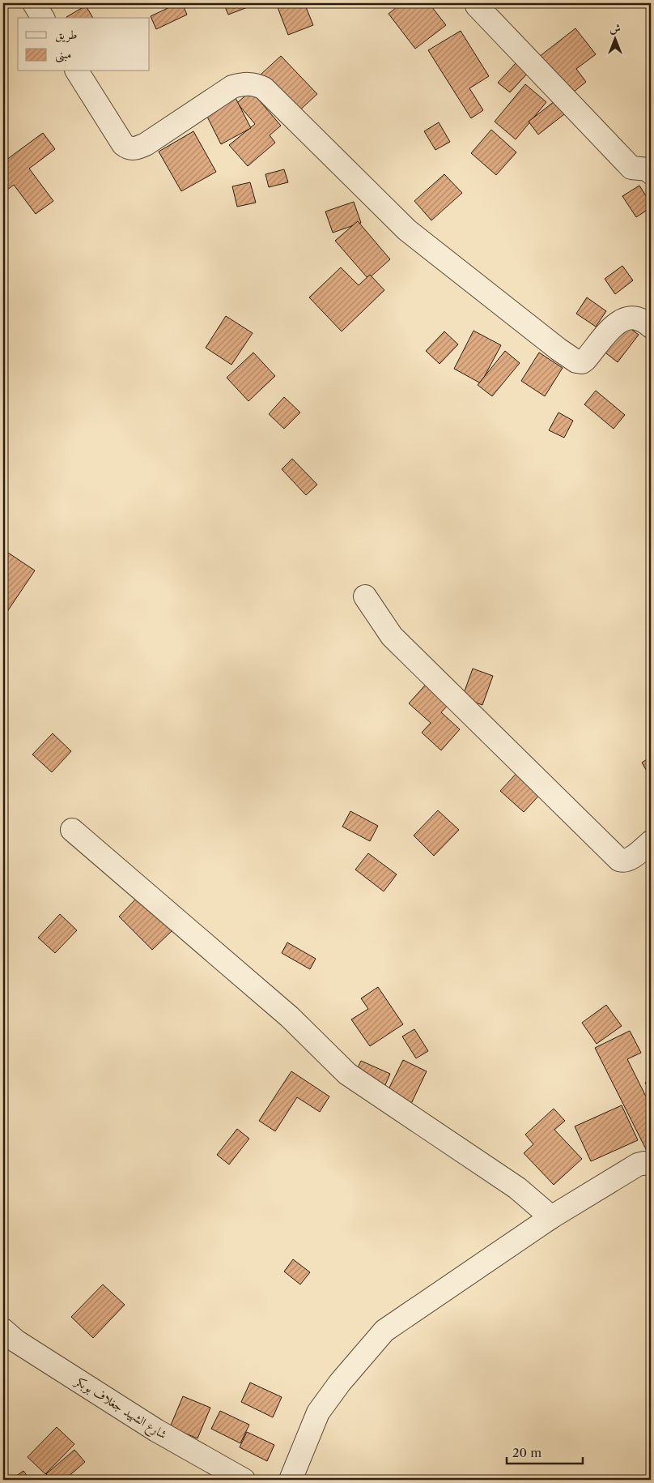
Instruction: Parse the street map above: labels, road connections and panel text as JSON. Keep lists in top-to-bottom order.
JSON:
{
  "streets": {
    "street": ["شارع الشهيد جغلاف بوبكر"]
  },
  "legend": ["طريق", "مبنى"],
  "scale_bar": "20 m",
  "north": "top"
}
